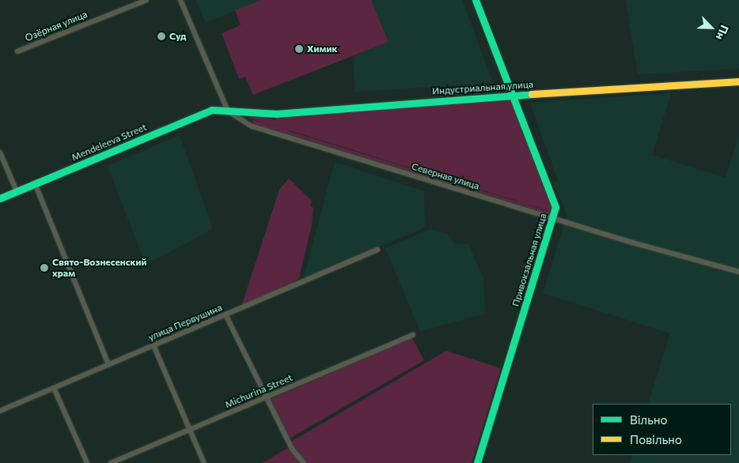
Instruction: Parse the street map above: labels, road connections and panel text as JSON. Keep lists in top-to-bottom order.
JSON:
{
  "streets": {
    "street": [
      "Озёрная улица",
      "Индустриальная улица",
      "Mendeleeva Street",
      "Северная улица",
      "Привокзальная улица",
      "улица Первушина",
      "Michurina Street"
    ]
  },
  "crossings": [
    ["Индустриальная улица", "Mendeleeva Street"],
    ["Индустриальная улица", "Северная улица"],
    ["Индустриальная улица", "Привокзальная улица"],
    ["Mendeleeva Street", "Северная улица"],
    ["Северная улица", "Привокзальная улица"]
  ],
  "places": ["Суд", "Химик", "Свято-Вознесенский храм"],
  "legend": ["Вільно", "Повільно"],
  "north": "bottom right"
}
